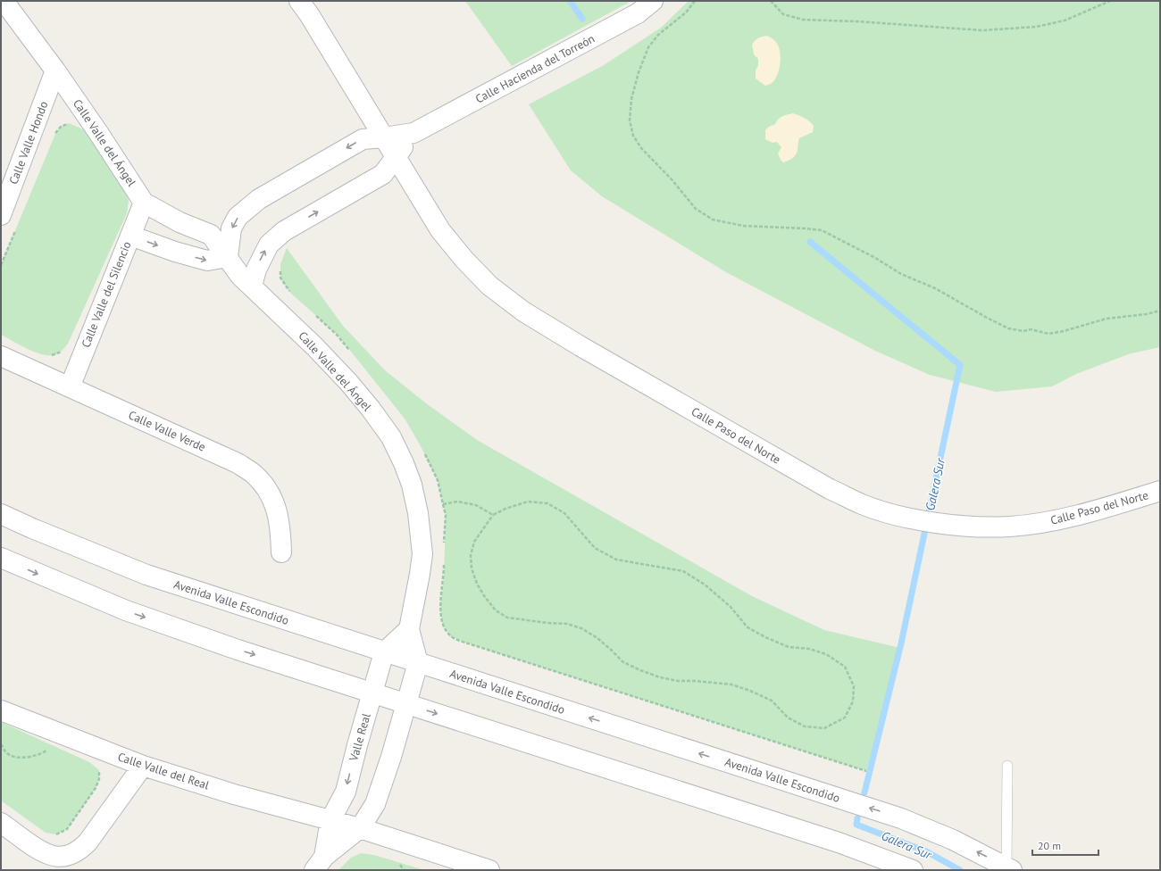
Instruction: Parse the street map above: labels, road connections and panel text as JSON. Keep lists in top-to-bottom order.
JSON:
{
  "streets": {
    "street": [
      "Calle Hacienda del Torreón",
      "Calle Valle Hondo",
      "Calle Valle del Ángel",
      "Calle Valle del Silencio",
      "Calle Valle Verde",
      "Calle Paso del Norte",
      "Avenida Valle Escondido",
      "Valle Real",
      "Calle Valle del Real"
    ]
  },
  "crossings": [
    ["Calle Hacienda del Torreón", "Calle Valle del Ángel"],
    ["Calle Hacienda del Torreón", "Calle Paso del Norte"],
    ["Calle Valle Hondo", "Calle Valle del Ángel"],
    ["Calle Valle del Ángel", "Calle Valle del Silencio"],
    ["Calle Valle del Ángel", "Avenida Valle Escondido"],
    ["Calle Valle del Silencio", "Calle Valle Verde"],
    ["Avenida Valle Escondido", "Valle Real"],
    ["Valle Real", "Calle Valle del Real"]
  ],
  "water": ["Galera Sur"],
  "scale_bar": "20 m"
}
